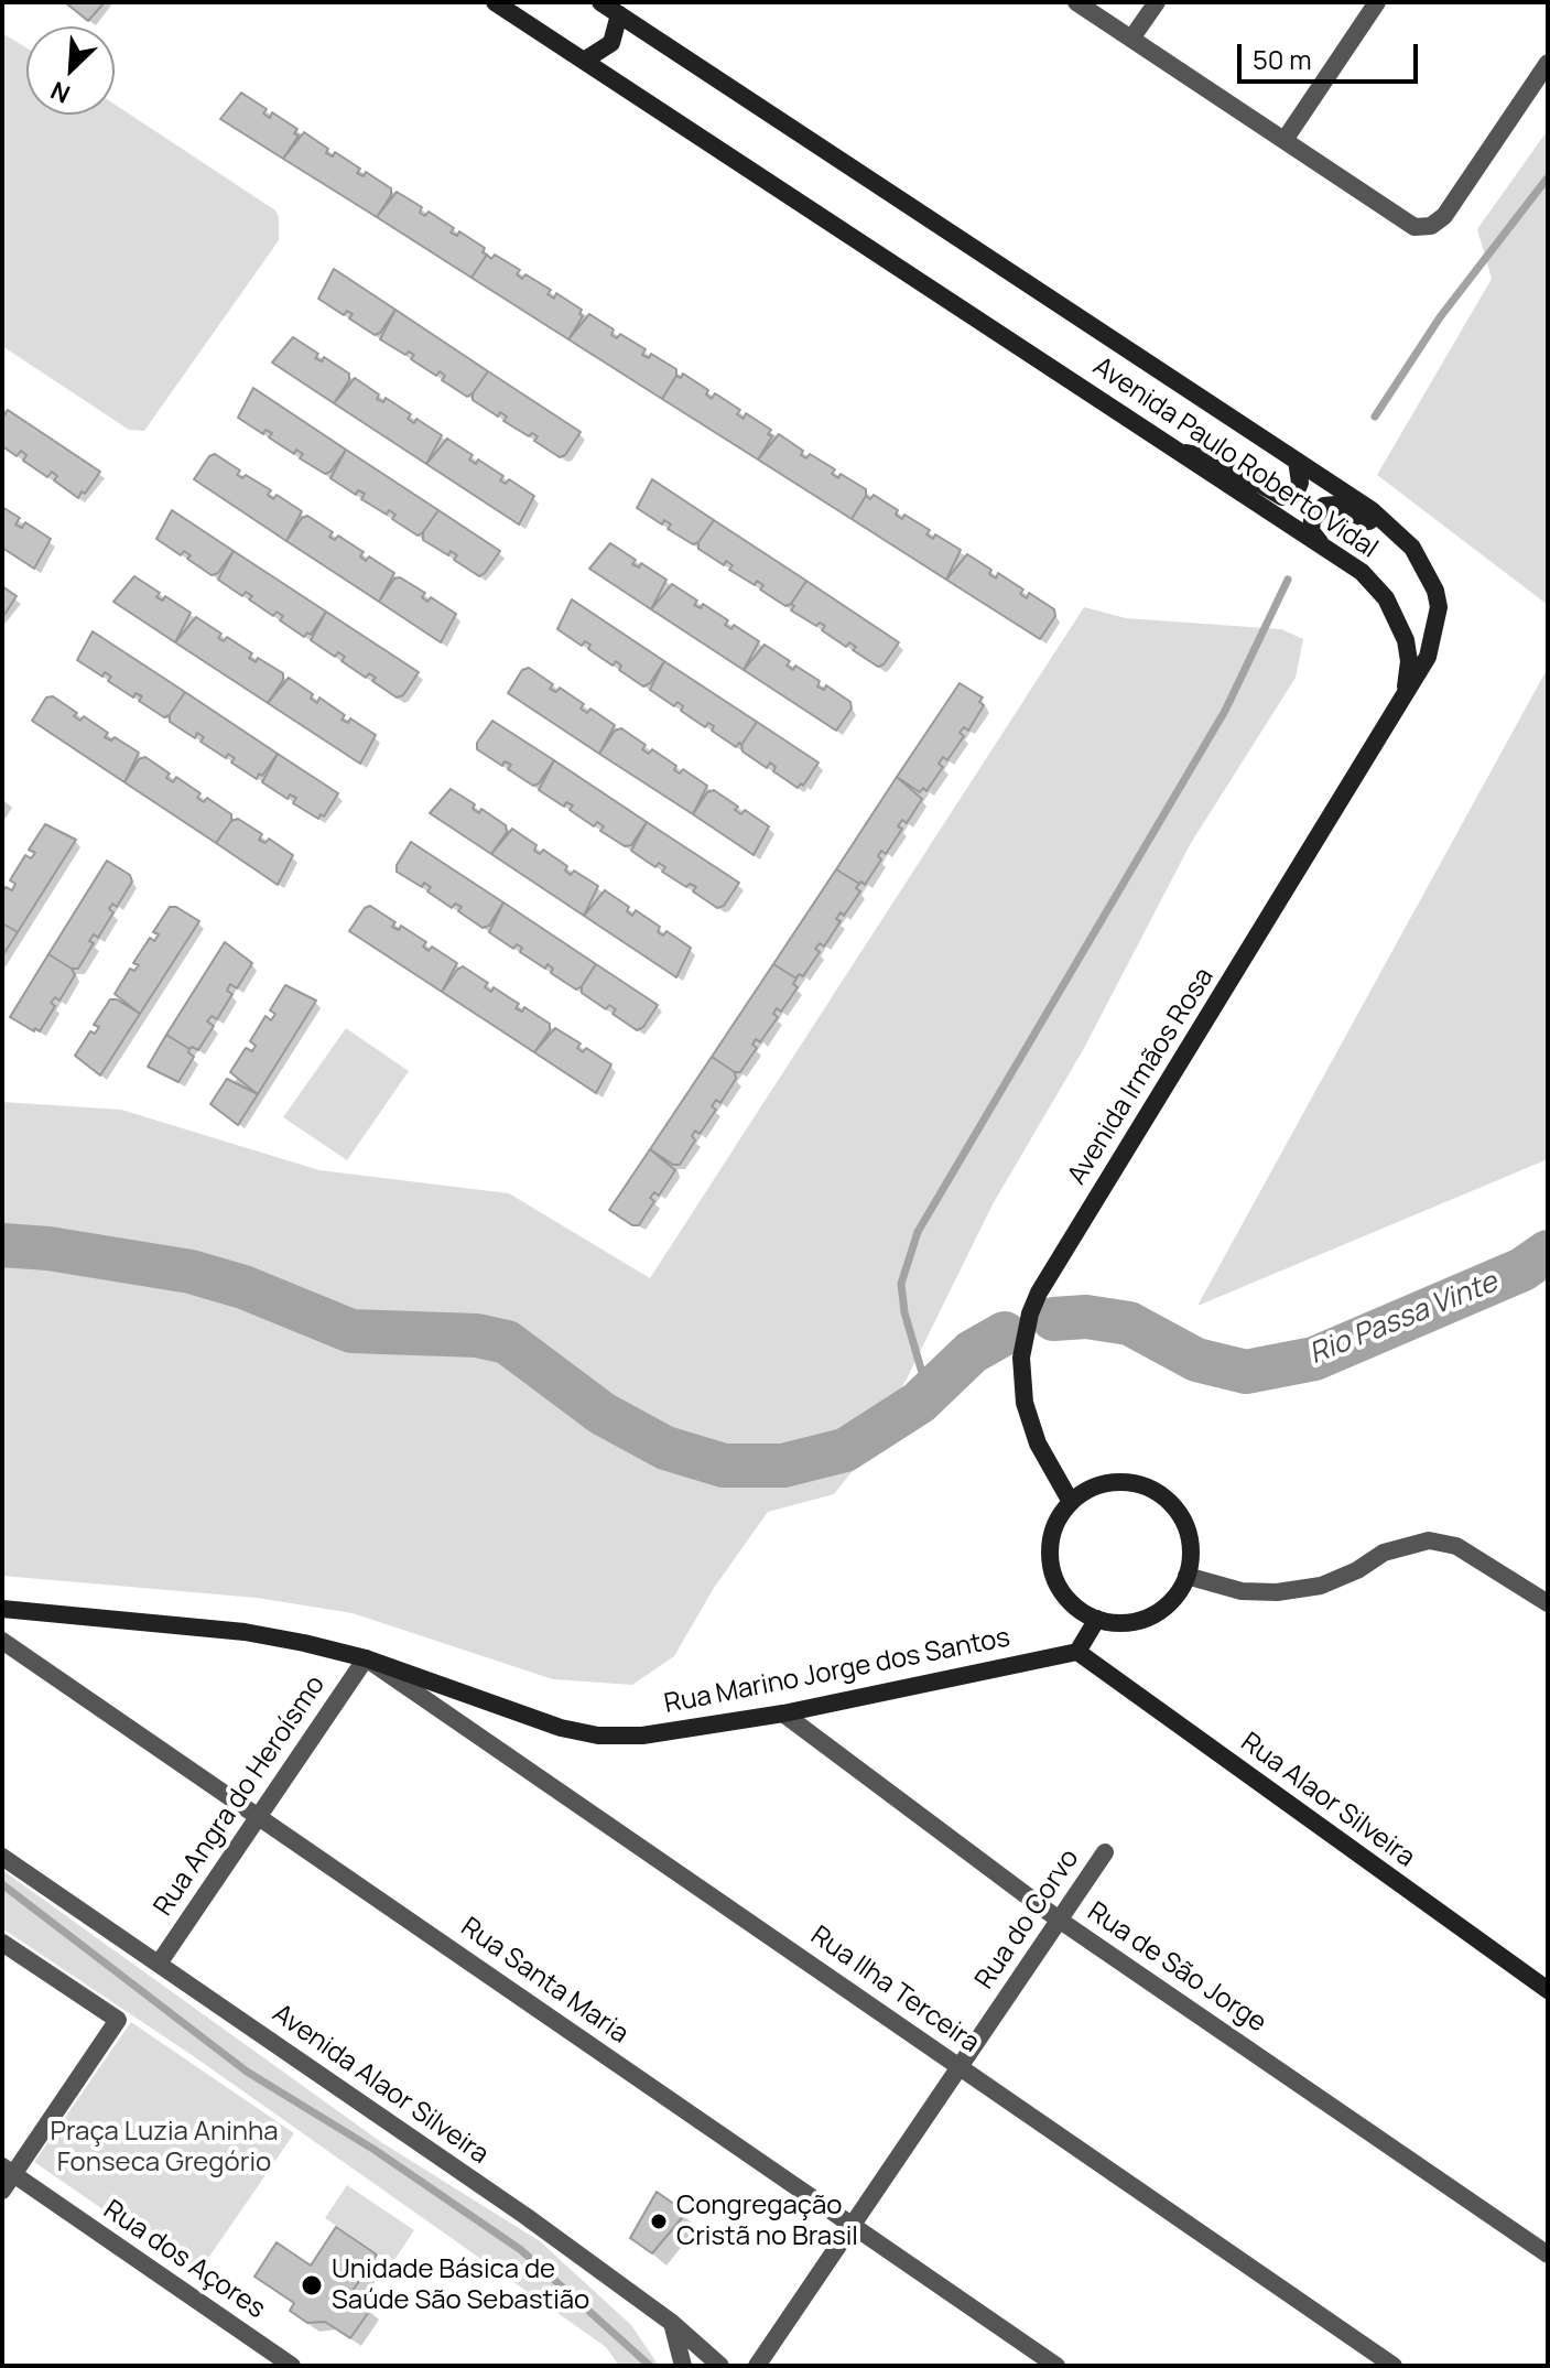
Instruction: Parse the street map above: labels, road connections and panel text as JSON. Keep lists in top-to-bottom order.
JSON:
{
  "streets": {
    "street": [
      "Avenida Paulo Roberto Vidal",
      "Avenida Irmãos Rosa",
      "Rua Marino Jorge dos Santos",
      "Rua Angra do Heroísmo",
      "Rua Alaor Silveira",
      "Rua do Corvo",
      "Rua de São Jorge",
      "Rua Santa Maria",
      "Rua Ilha Terceira",
      "Avenida Alaor Silveira",
      "Rua dos Açores"
    ]
  },
  "crossings": [
    ["Avenida Paulo Roberto Vidal", "Avenida Irmãos Rosa"],
    ["Rua Marino Jorge dos Santos", "Rua Angra do Heroísmo"],
    ["Rua Marino Jorge dos Santos", "Rua Alaor Silveira"],
    ["Rua Marino Jorge dos Santos", "Rua de São Jorge"],
    ["Rua Marino Jorge dos Santos", "Rua Ilha Terceira"],
    ["Rua Angra do Heroísmo", "Rua Santa Maria"],
    ["Rua Angra do Heroísmo", "Rua Ilha Terceira"],
    ["Rua Angra do Heroísmo", "Avenida Alaor Silveira"],
    ["Rua do Corvo", "Rua de São Jorge"],
    ["Rua do Corvo", "Rua Santa Maria"],
    ["Rua do Corvo", "Rua Ilha Terceira"]
  ],
  "water": ["Rio Passa Vinte"],
  "parks": ["Praça Luzia Aninha Fonseca Gregório"],
  "places": ["Congregação Cristã no Brasil", "Unidade Básica de Saúde São Sebastião"],
  "scale_bar": "50 m",
  "north": "bottom left"
}
